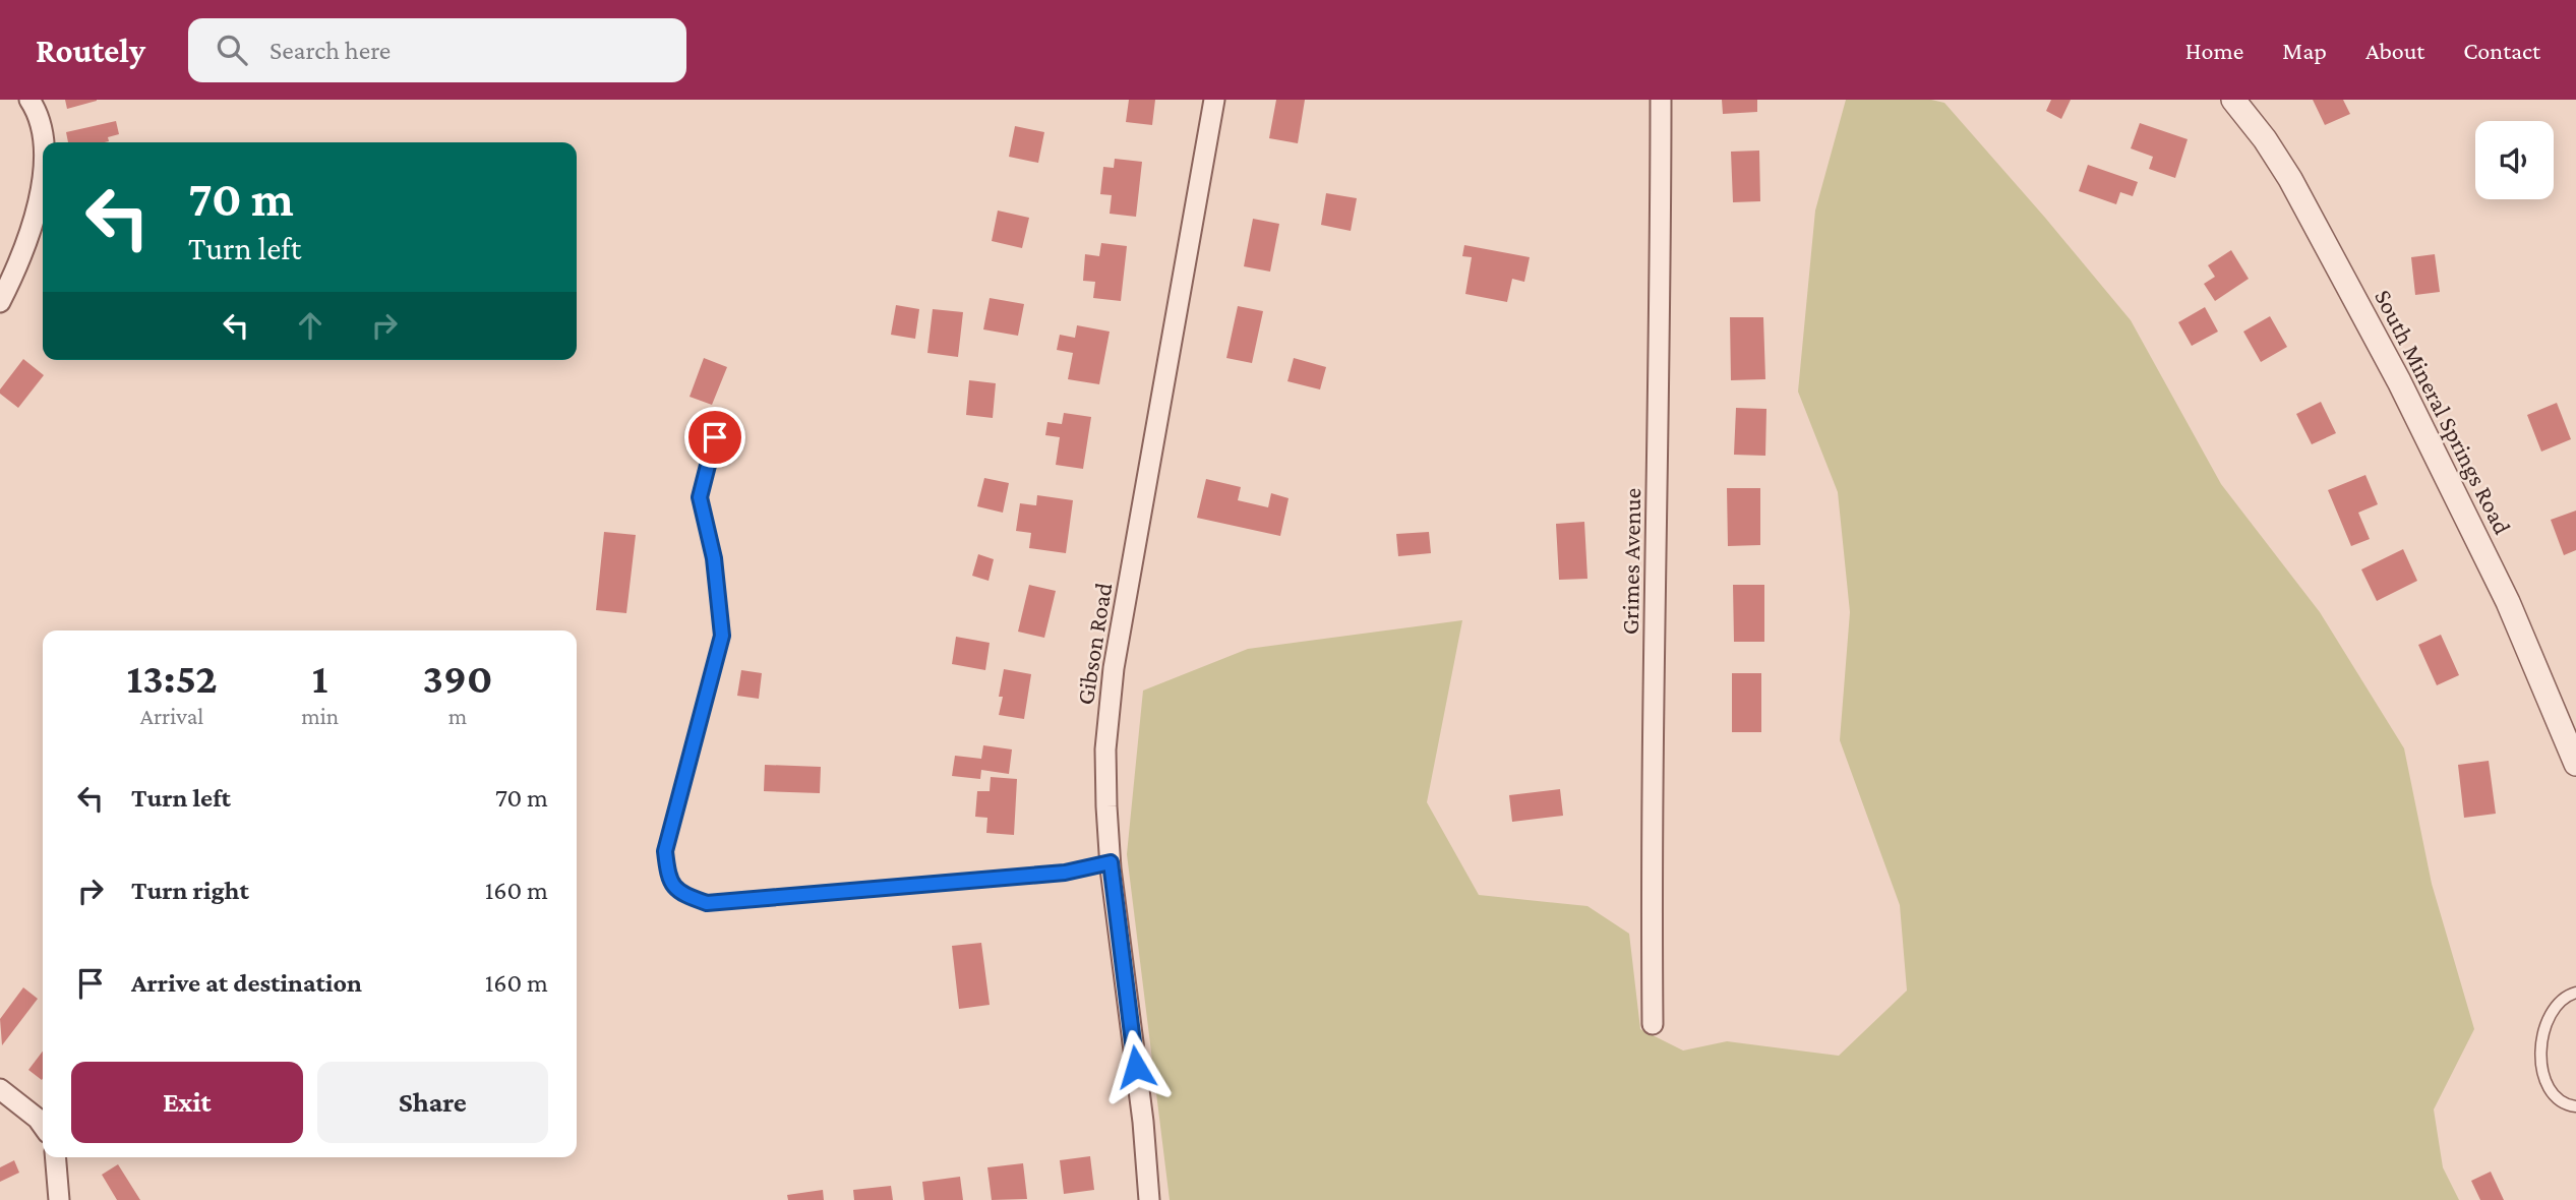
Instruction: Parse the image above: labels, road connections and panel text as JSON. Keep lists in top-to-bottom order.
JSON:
{
  "streets": {
    "street": ["South Mineral Springs Road", "Grimes Avenue", "Gibson Road"]
  },
  "page": {
    "header": "Routely",
    "search": "Search here",
    "nav": [
      "Home",
      "Map",
      "About",
      "Contact"
    ],
    "turn": ["70 m", "Turn left"],
    "eta": [
      "13:52",
      "Arrival",
      "1",
      "min",
      "390",
      "m"
    ],
    "list": [
      {
        "name": "Turn left",
        "value": "70 m"
      },
      {
        "name": "Turn right",
        "value": "160 m"
      },
      {
        "name": "Arrive at destination",
        "value": "160 m"
      }
    ],
    "buttons": ["Exit", "Share"]
  }
}
